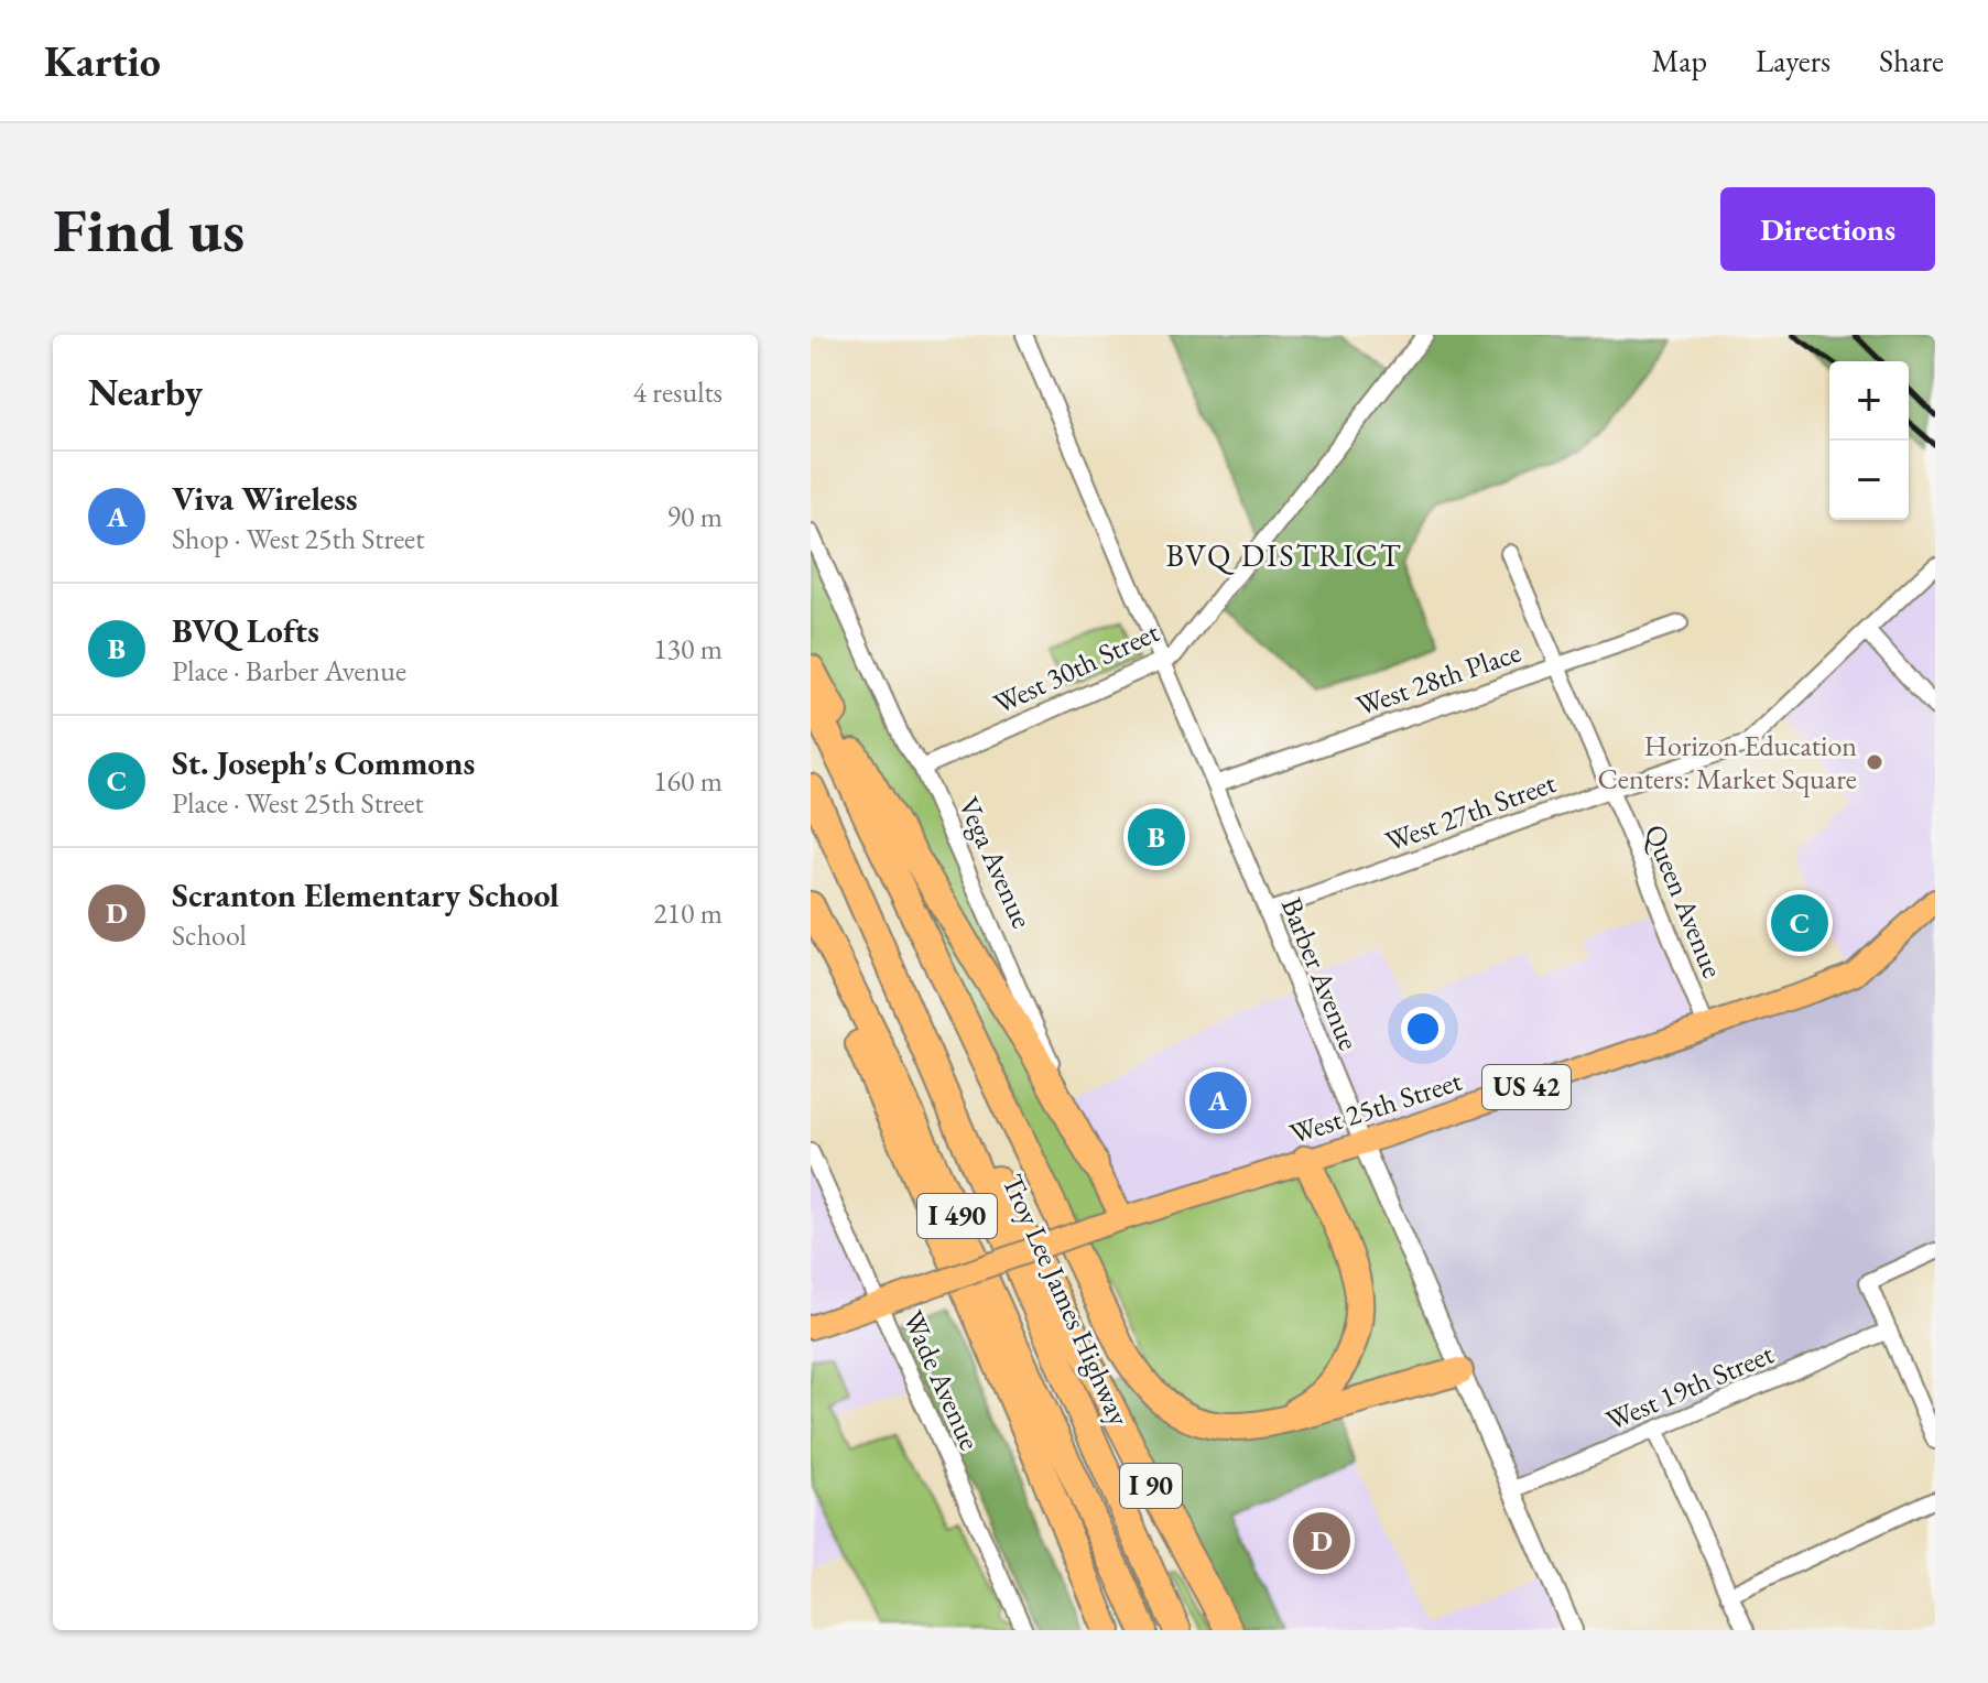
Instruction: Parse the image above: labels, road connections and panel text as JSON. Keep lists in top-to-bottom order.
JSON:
{
  "streets": {
    "highway": ["I 490", "Troy Lee James Highway", "I 90"],
    "main road": ["Vega Avenue", "US 42", "West 25th Street"],
    "street": [
      "West 30th Street",
      "West 28th Place",
      "West 27th Street",
      "Queen Avenue",
      "Barber Avenue",
      "Wade Avenue",
      "West 19th Street"
    ]
  },
  "crossings": [
    ["West 30th Street", "Vega Avenue"],
    ["West 30th Street", "Barber Avenue"],
    ["West 28th Place", "Queen Avenue"],
    ["West 28th Place", "Barber Avenue"],
    ["West 27th Street", "Queen Avenue"],
    ["West 27th Street", "Barber Avenue"],
    ["Vega Avenue", "West 25th Street"],
    ["Queen Avenue", "West 25th Street"],
    ["Barber Avenue", "West 25th Street"],
    ["Barber Avenue", "West 19th Street"],
    ["West 25th Street", "Wade Avenue"],
    ["Troy Lee James Highway", "I 90"]
  ],
  "districts": ["BVQ DISTRICT"],
  "places": ["Horizon Education Centers: Market Square"],
  "page": {
    "header": "Kartio",
    "nav": ["Map", "Layers", "Share"],
    "buttons": "Directions",
    "title": "Find us",
    "heading": ["Nearby", "4 results"],
    "map_buttons": ["+", "−"],
    "list": [
      {
        "mark": "A",
        "name": "Viva Wireless",
        "note": "Shop · West 25th Street",
        "value": "90 m"
      },
      {
        "mark": "B",
        "name": "BVQ Lofts",
        "note": "Place · Barber Avenue",
        "value": "130 m"
      },
      {
        "mark": "C",
        "name": "St. Joseph's Commons",
        "note": "Place · West 25th Street",
        "value": "160 m"
      },
      {
        "mark": "D",
        "name": "Scranton Elementary School",
        "note": "School",
        "value": "210 m"
      }
    ],
    "pins": [
      "B",
      "C",
      "A",
      "D"
    ]
  }
}
